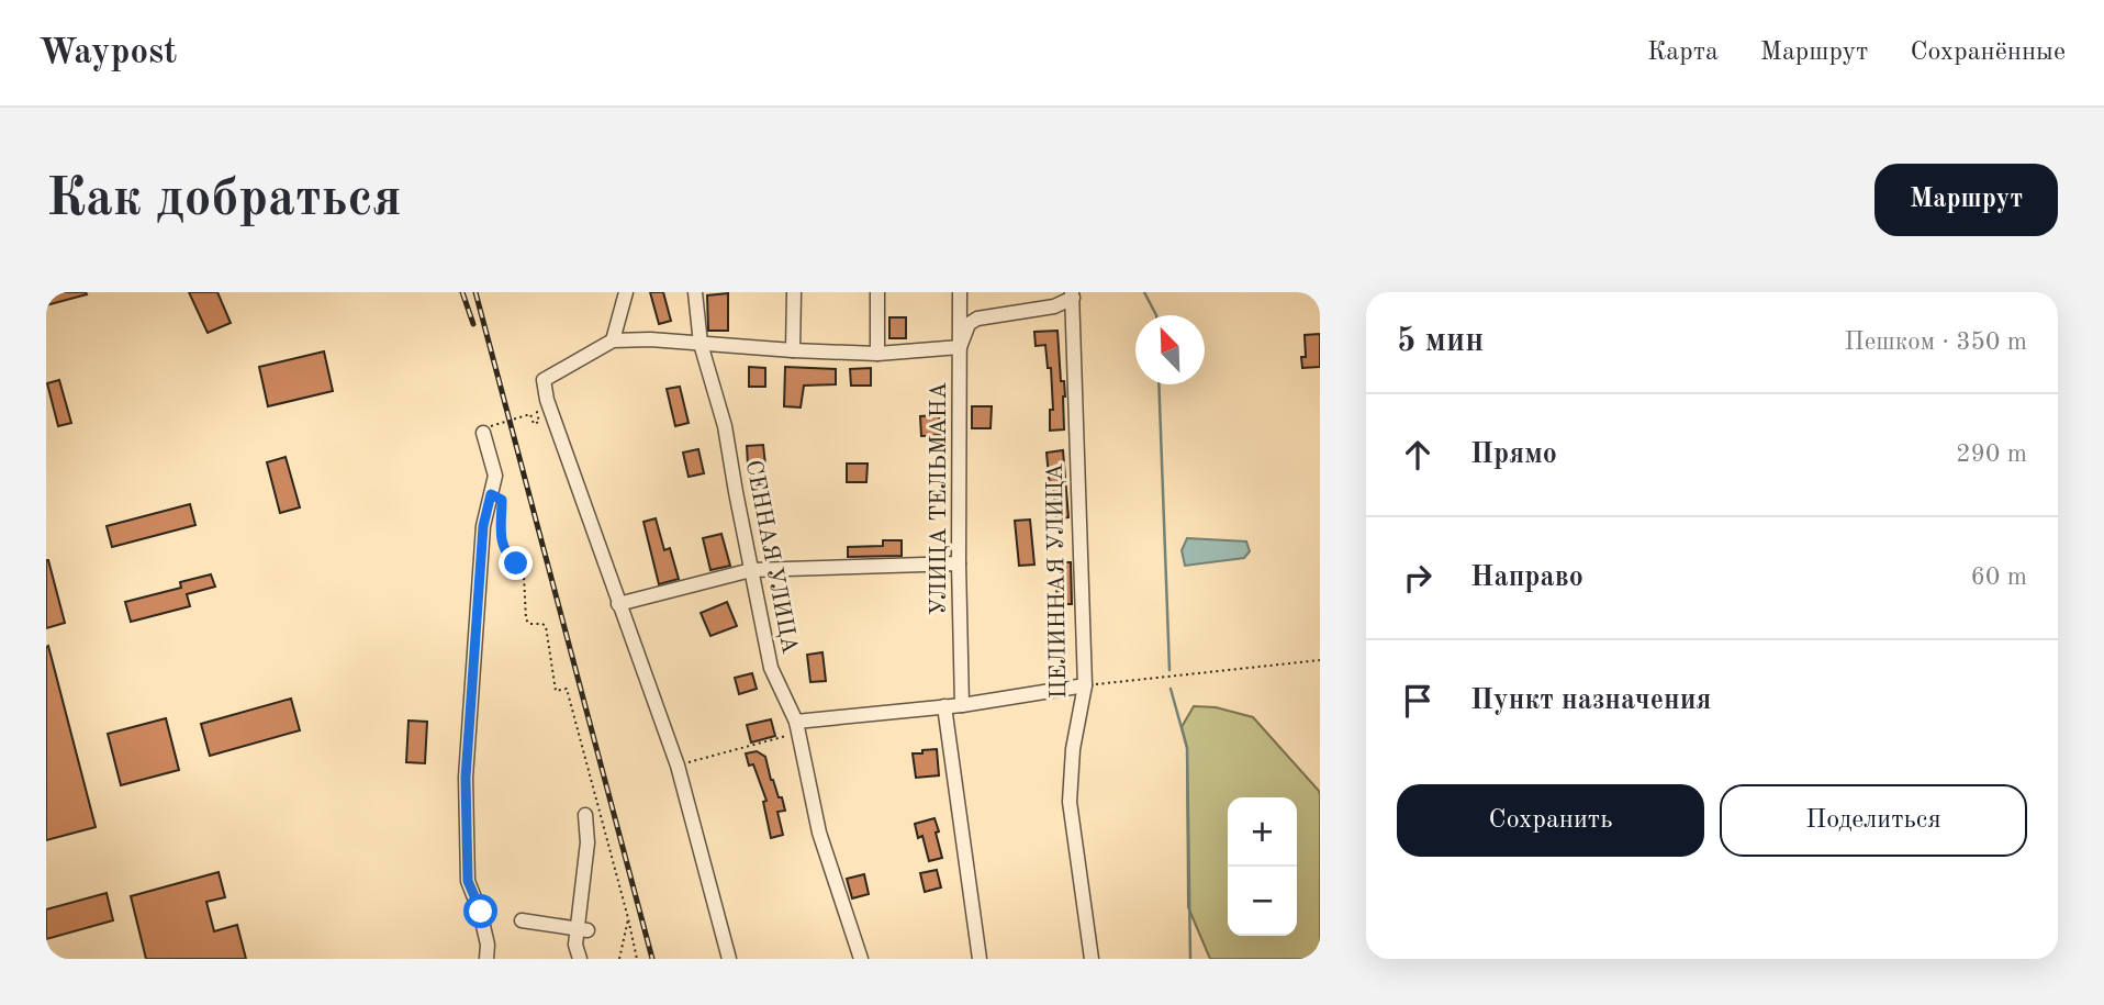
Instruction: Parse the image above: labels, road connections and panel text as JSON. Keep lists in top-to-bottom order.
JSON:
{
  "streets": {
    "street": ["УЛИЦА ТЕЛЬМАНА", "СЕННАЯ УЛИЦА", "ЦЕЛИННАЯ УЛИЦА"]
  },
  "north": "top left",
  "page": {
    "header": "Waypost",
    "nav": ["Карта", "Маршрут", "Сохранённые"],
    "buttons": [
      "Маршрут",
      ["Сохранить", "Поделиться"]
    ],
    "title": "Как добраться",
    "heading": ["5 мин", "Пешком · 350 m"],
    "list": [
      ["Прямо", "290 m"],
      ["Направо", "60 m"],
      "Пункт назначения"
    ],
    "map_buttons": ["+", "−"]
  }
}
